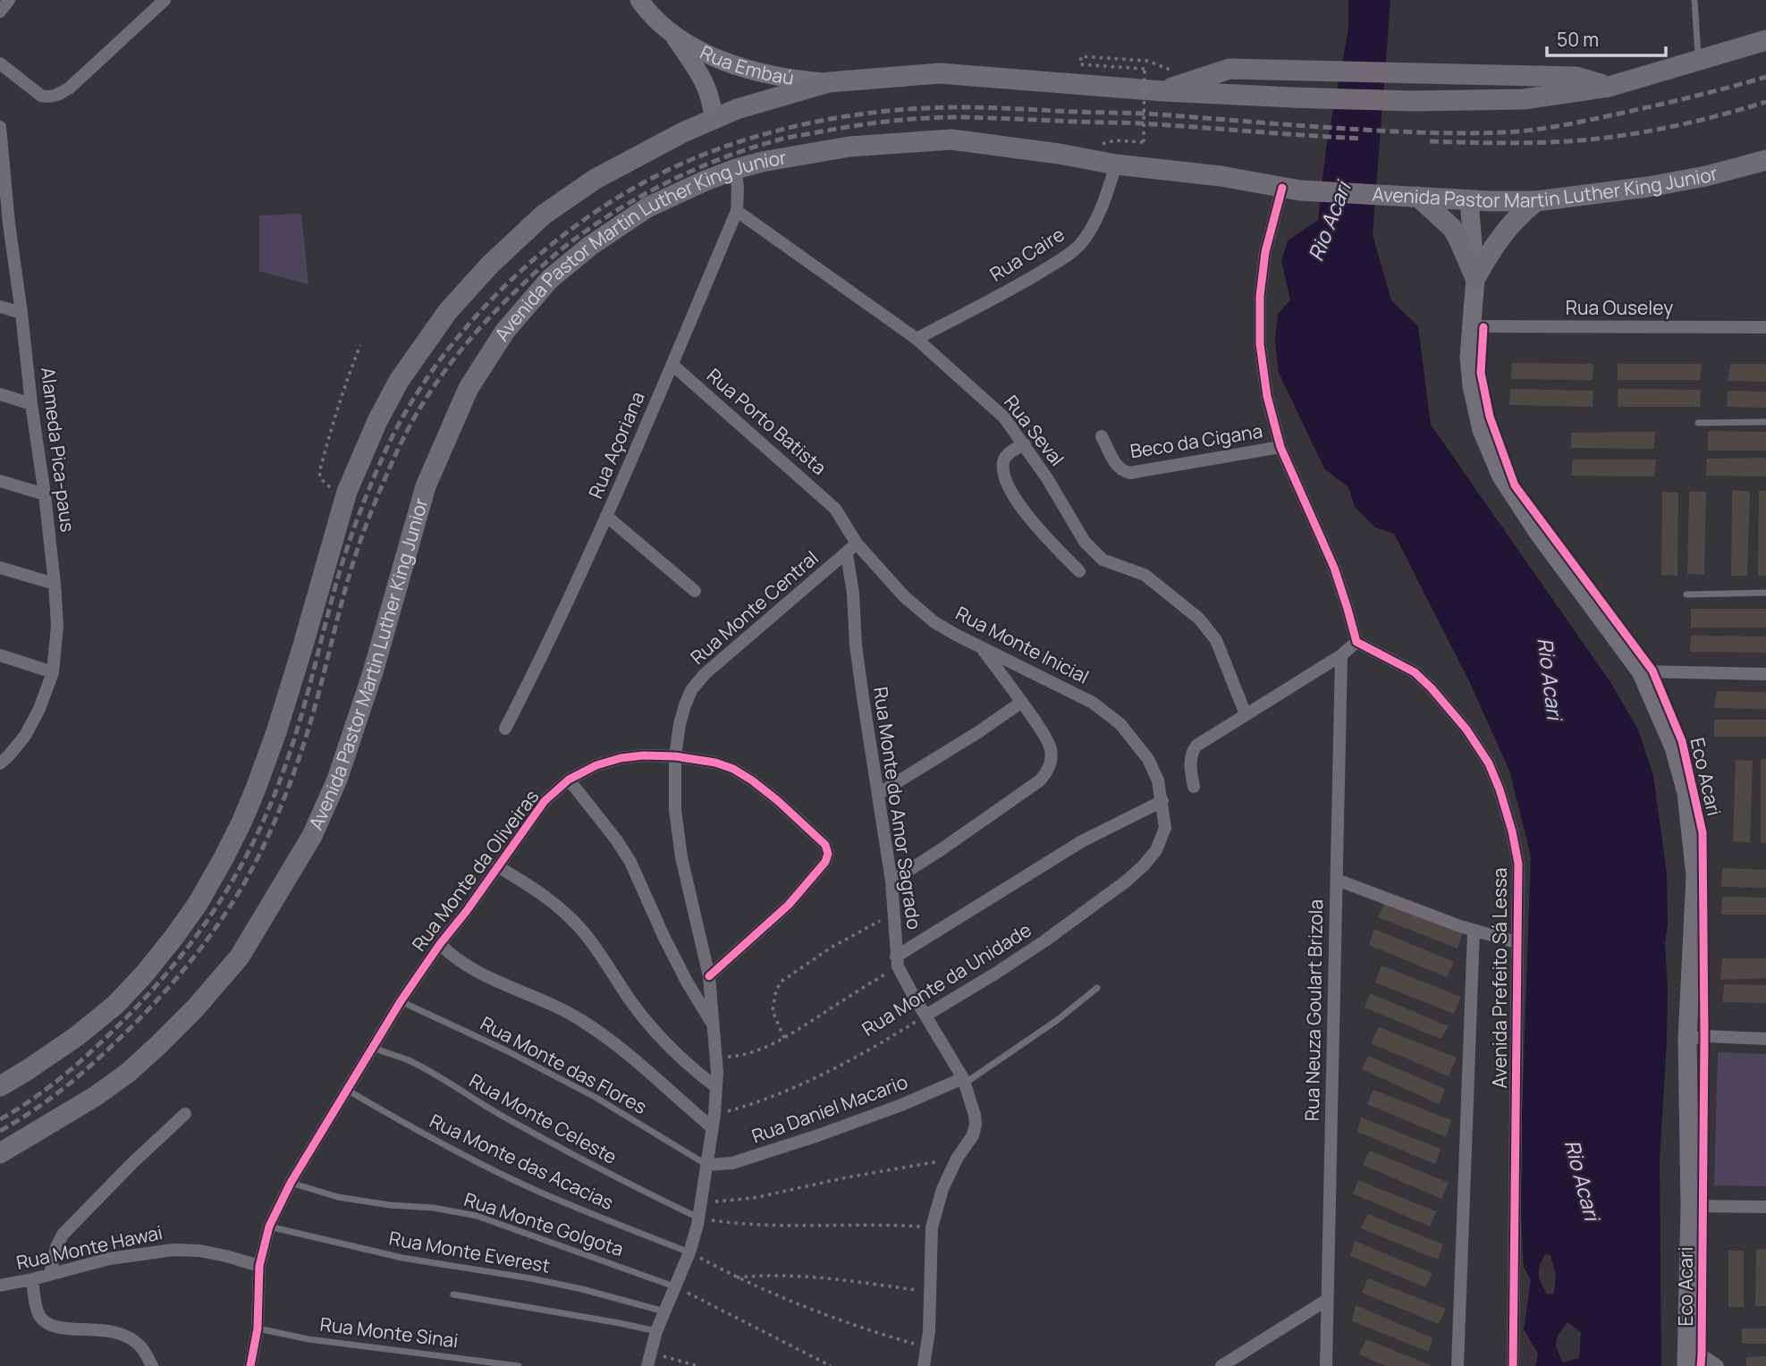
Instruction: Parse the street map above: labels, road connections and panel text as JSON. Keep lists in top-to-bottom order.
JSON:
{
  "streets": {
    "main road": ["Avenida Pastor Martin Luther King Junior"],
    "street": [
      "Rua Embaú",
      "Rua Caire",
      "Rua Ouseley",
      "Rua Porto Batista",
      "Rua Seval",
      "Beco da Cigana",
      "Rua Açoriana",
      "Alameda Pica-paus",
      "Rua Monte Central",
      "Rua Monte Inicial",
      "Rua Monte do Amor Sagrado",
      "Rua Monte da Oliveiras",
      "Avenida Prefeito Sá Lessa",
      "Rua Monte da Unidade",
      "Rua Neuza Goulart Brizola",
      "Rua Daniel Macario",
      "Rua Monte Hawai"
    ],
    "lane": [
      "Rua Monte das Flores",
      "Rua Monte Celeste",
      "Rua Monte das Acacias",
      "Rua Monte Golgota",
      "Rua Monte Everest",
      "Rua Monte Sinai"
    ],
    "cycle path": ["Eco Acari"]
  },
  "crossings": [
    ["Avenida Pastor Martin Luther King Junior", "Rua Caire"],
    ["Avenida Pastor Martin Luther King Junior", "Rua Açoriana"],
    ["Rua Caire", "Rua Seval"],
    ["Rua Porto Batista", "Rua Açoriana"],
    ["Rua Porto Batista", "Rua Monte Inicial"],
    ["Rua Seval", "Rua Açoriana"],
    ["Rua Monte Central", "Rua Monte Inicial"],
    ["Rua Monte Central", "Rua Monte do Amor Sagrado"],
    ["Rua Monte Central", "Rua Monte da Oliveiras"],
    ["Rua Monte Central", "Rua Monte da Unidade"],
    ["Rua Monte Central", "Rua Monte das Flores"],
    ["Rua Monte Central", "Rua Daniel Macario"],
    ["Rua Monte Central", "Rua Monte Celeste"],
    ["Rua Monte Central", "Rua Monte das Acacias"],
    ["Rua Monte Central", "Rua Monte Golgota"],
    ["Rua Monte Central", "Rua Monte Everest"],
    ["Rua Monte Inicial", "Rua Monte da Unidade"],
    ["Rua Monte do Amor Sagrado", "Rua Monte da Unidade"],
    ["Rua Monte do Amor Sagrado", "Rua Daniel Macario"],
    ["Rua Monte da Oliveiras", "Rua Monte das Flores"],
    ["Rua Monte da Oliveiras", "Rua Monte Celeste"],
    ["Rua Monte da Oliveiras", "Rua Monte das Acacias"],
    ["Rua Monte da Oliveiras", "Rua Monte Golgota"],
    ["Rua Monte da Oliveiras", "Rua Monte Hawai"],
    ["Rua Monte da Oliveiras", "Rua Monte Everest"],
    ["Rua Monte da Oliveiras", "Rua Monte Sinai"],
    ["Rua Monte das Flores", "Rua Daniel Macario"]
  ],
  "water": ["Rio Acari"],
  "scale_bar": "50 m"
}
